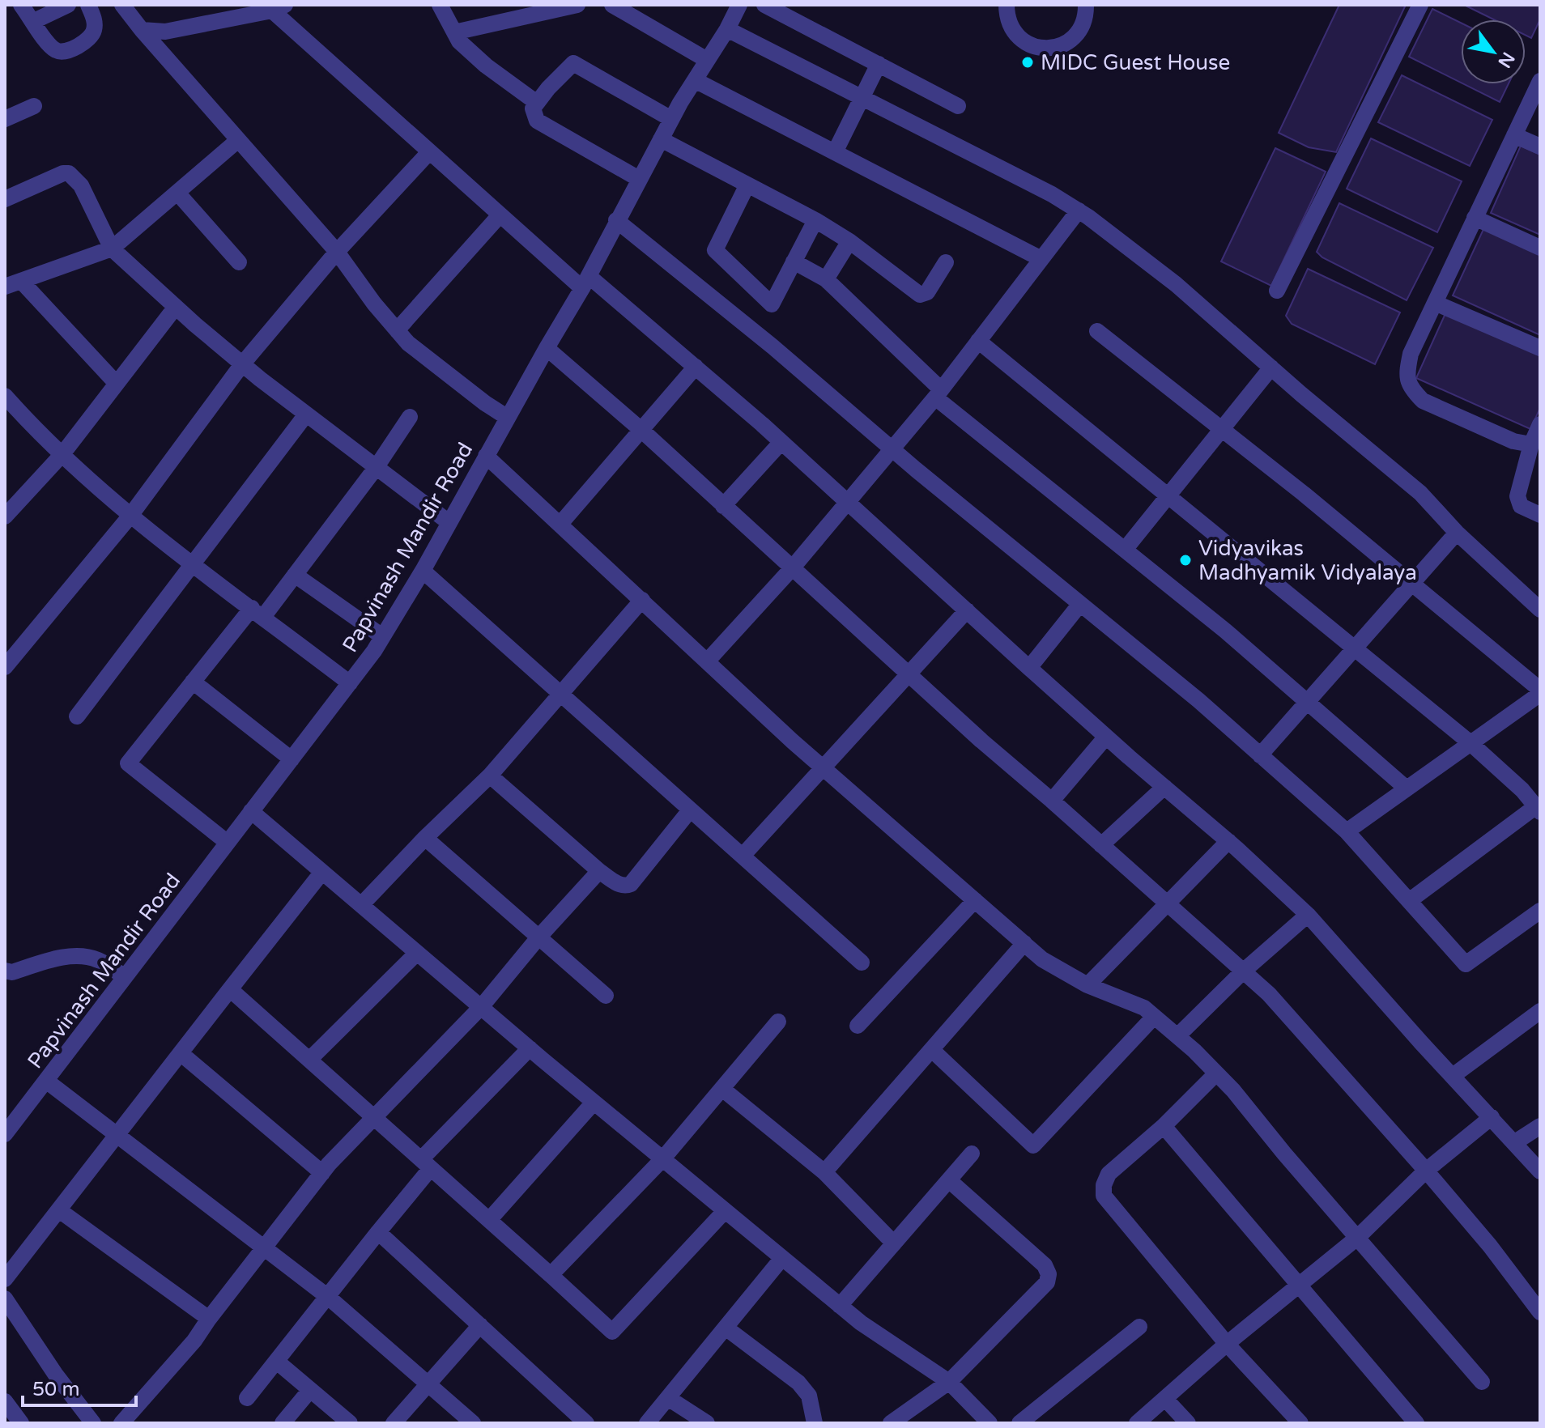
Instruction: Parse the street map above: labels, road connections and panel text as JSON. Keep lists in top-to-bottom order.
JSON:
{
  "streets": {
    "street": ["Papvinash Mandir Road"]
  },
  "places": ["MIDC Guest House", "Vidyavikas Madhyamik Vidyalaya"],
  "scale_bar": "50 m",
  "north": "bottom right"
}
